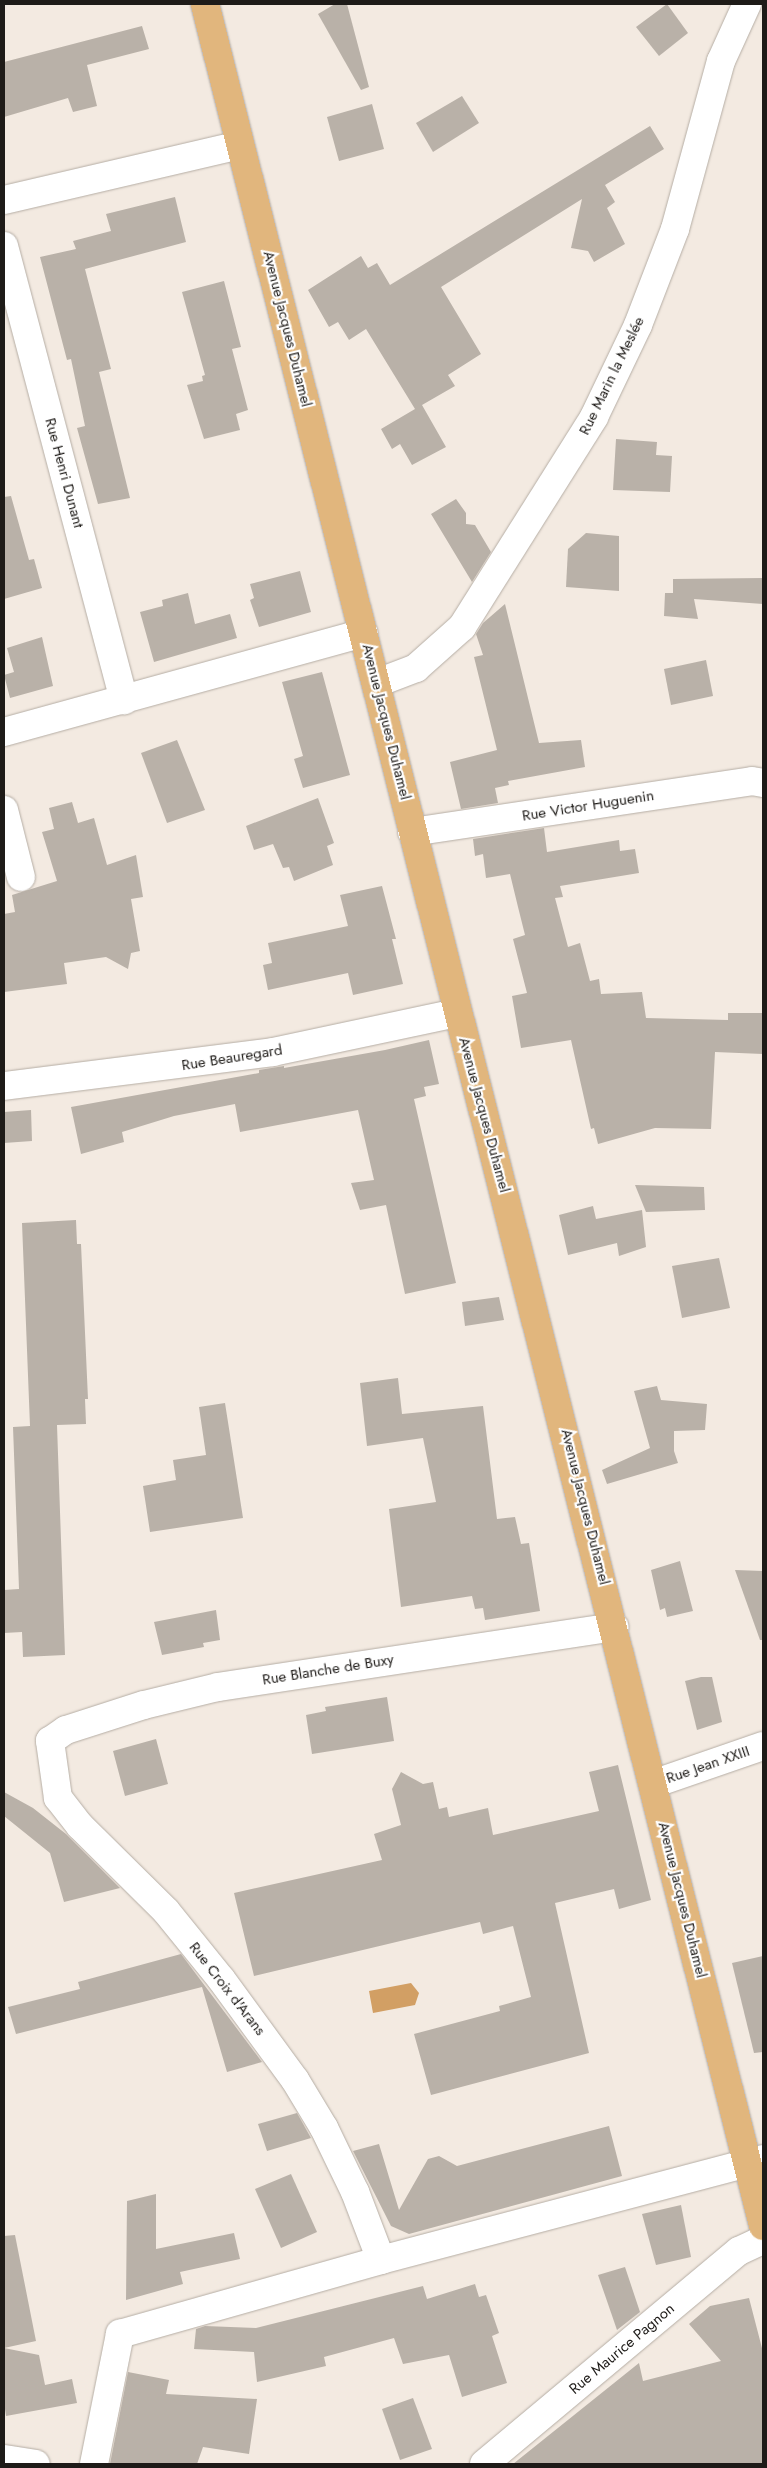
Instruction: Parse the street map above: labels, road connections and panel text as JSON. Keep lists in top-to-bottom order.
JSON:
{
  "streets": {
    "main road": ["Avenue Jacques Duhamel"],
    "street": [
      "Rue Marin la Meslée",
      "Rue Henri Dunant",
      "Rue Victor Huguenin",
      "Rue Beauregard",
      "Rue Blanche de Buxy",
      "Rue Jean XXIII",
      "Rue Croix d'Arans",
      "Rue Maurice Pagnon"
    ]
  },
  "crossings": [
    ["Avenue Jacques Duhamel", "Rue Marin la Meslée"],
    ["Avenue Jacques Duhamel", "Rue Victor Huguenin"],
    ["Avenue Jacques Duhamel", "Rue Beauregard"],
    ["Avenue Jacques Duhamel", "Rue Blanche de Buxy"],
    ["Avenue Jacques Duhamel", "Rue Jean XXIII"],
    ["Rue Blanche de Buxy", "Rue Croix d'Arans"]
  ]
}
